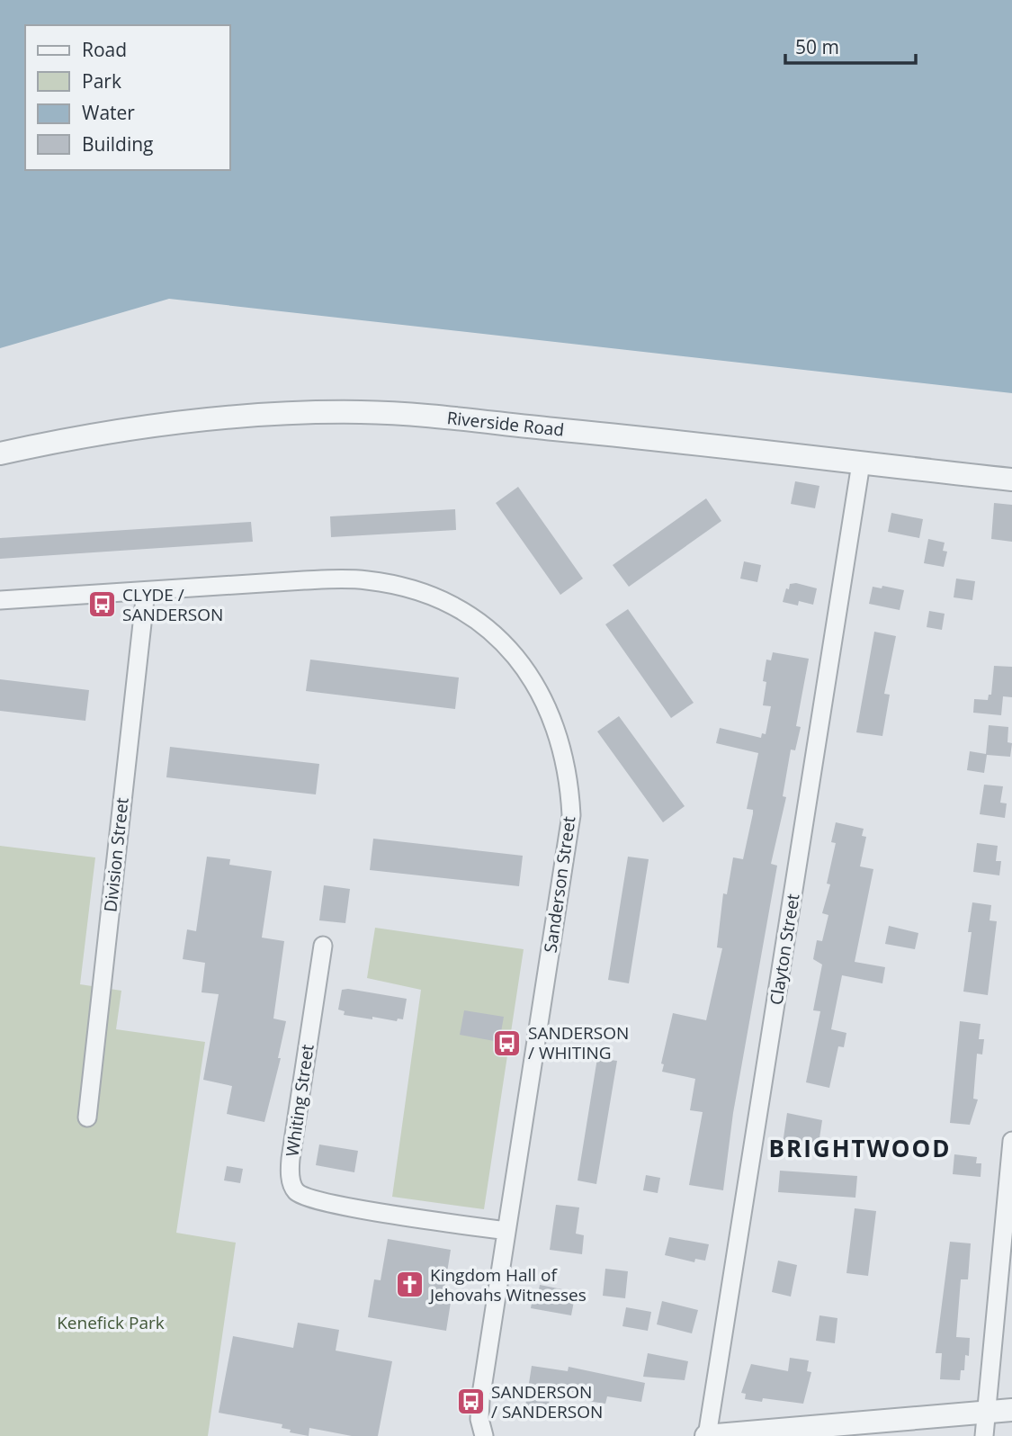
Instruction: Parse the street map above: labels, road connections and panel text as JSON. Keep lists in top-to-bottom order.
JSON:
{
  "streets": {
    "street": [
      "Riverside Road",
      "Division Street",
      "Sanderson Street",
      "Clayton Street",
      "Whiting Street"
    ]
  },
  "crossings": [
    ["Riverside Road", "Clayton Street"],
    ["Division Street", "Sanderson Street"],
    ["Sanderson Street", "Whiting Street"]
  ],
  "districts": ["BRIGHTWOOD"],
  "parks": ["Kenefick Park"],
  "places": {
    "bus stop": ["CLYDE / SANDERSON", "SANDERSON / WHITING", "SANDERSON / SANDERSON"],
    "church": ["Kingdom Hall of Jehovahs Witnesses"]
  },
  "legend": [
    "Road",
    "Park",
    "Water",
    "Building"
  ],
  "scale_bar": "50 m"
}
